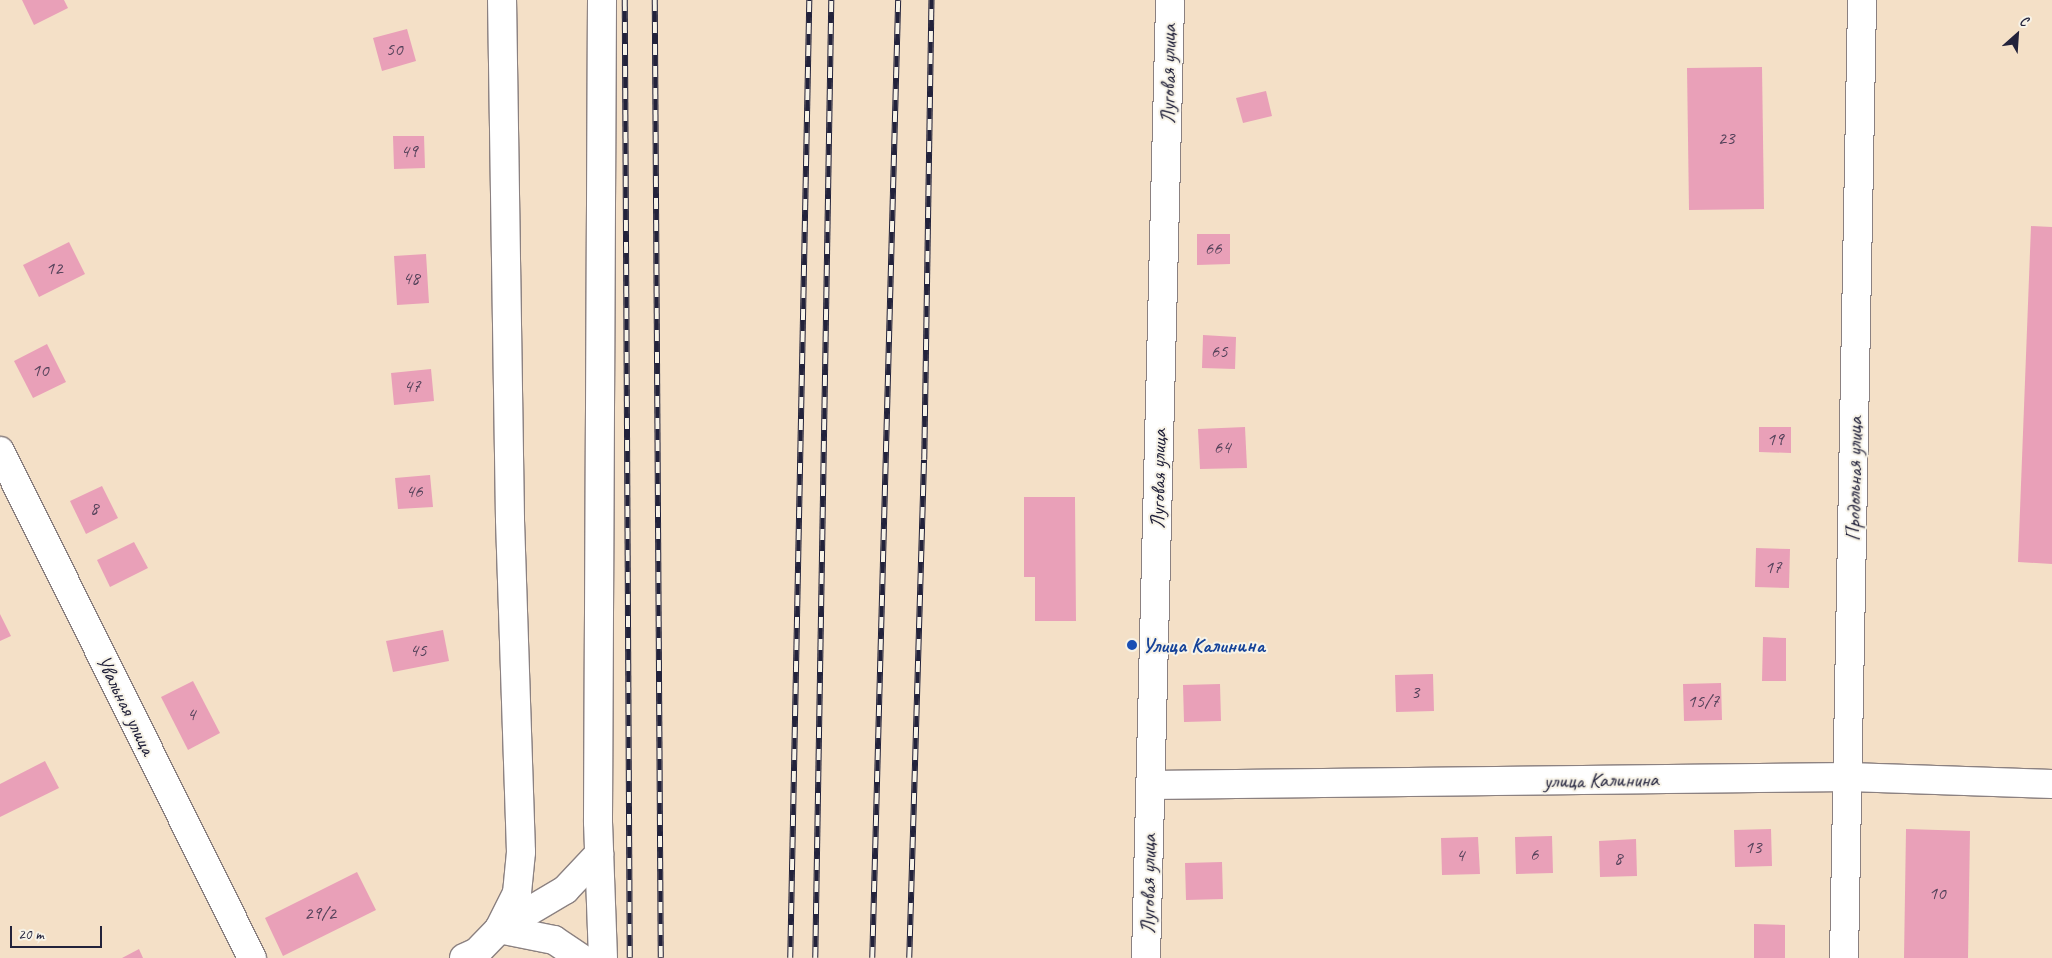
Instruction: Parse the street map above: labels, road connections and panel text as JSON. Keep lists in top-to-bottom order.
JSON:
{
  "streets": {
    "street": [
      "Луговая улица",
      "Продольная улица",
      "Увальная улица",
      "улица Калинина"
    ]
  },
  "crossings": [
    ["Луговая улица", "улица Калинина"],
    ["Продольная улица", "улица Калинина"]
  ],
  "places": ["Улица Калинина"],
  "house_numbers": [
    "50",
    "23",
    "49",
    "66",
    "12",
    "48",
    "65",
    "10",
    "47",
    "19",
    "64",
    "46",
    "8",
    "17",
    "45",
    "3",
    "15/7",
    "4",
    "13",
    "6",
    "4",
    "8",
    "10",
    "29/2"
  ],
  "scale_bar": "20 m",
  "north": "top right"
}
